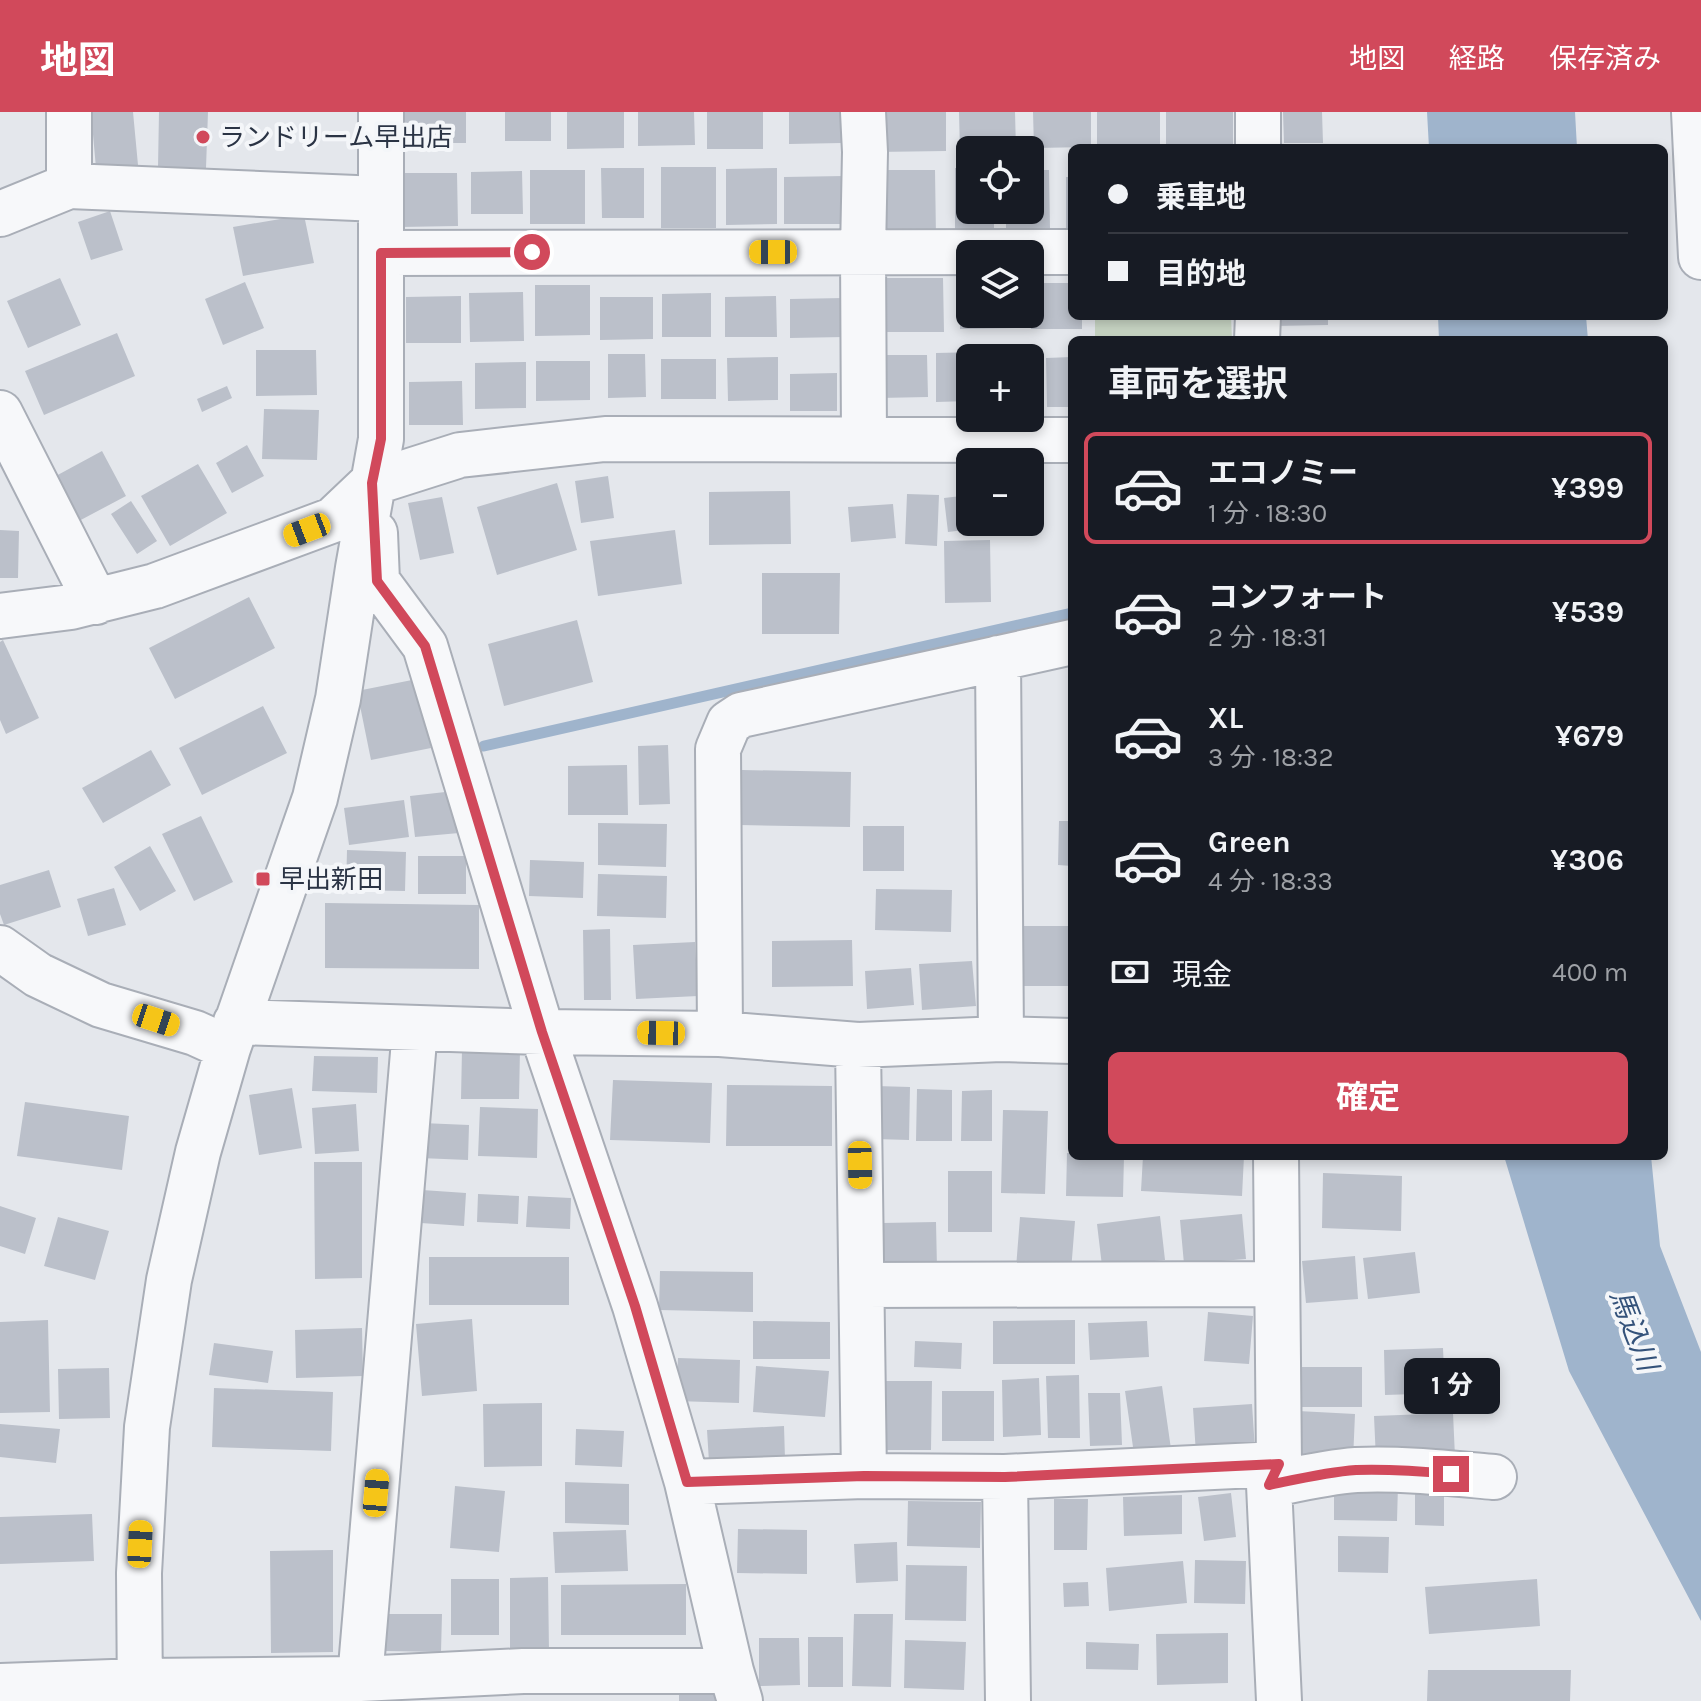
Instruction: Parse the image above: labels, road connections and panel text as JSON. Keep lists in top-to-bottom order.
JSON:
{
  "water": ["馬込川"],
  "places": {
    "other": ["ランドリーム早出店"],
    "transit": ["早出新田"]
  },
  "page": {
    "header": "地図",
    "nav": ["地図", "経路", "保存済み"],
    "map_buttons": ["+", "−"],
    "banner": ["乗車地", "目的地"],
    "heading": "車両を選択",
    "list": [
      {
        "name": "エコノミー",
        "note": "1 分 · 18:30",
        "value": "¥399"
      },
      {
        "name": "コンフォート",
        "note": "2 分 · 18:31",
        "value": "¥539"
      },
      {
        "name": "XL",
        "note": "3 分 · 18:32",
        "value": "¥679"
      },
      {
        "name": "Green",
        "note": "4 分 · 18:33",
        "value": "¥306"
      }
    ],
    "pay": ["現金", "400 m"],
    "buttons": "確定",
    "bubble": "1 分"
  }
}
